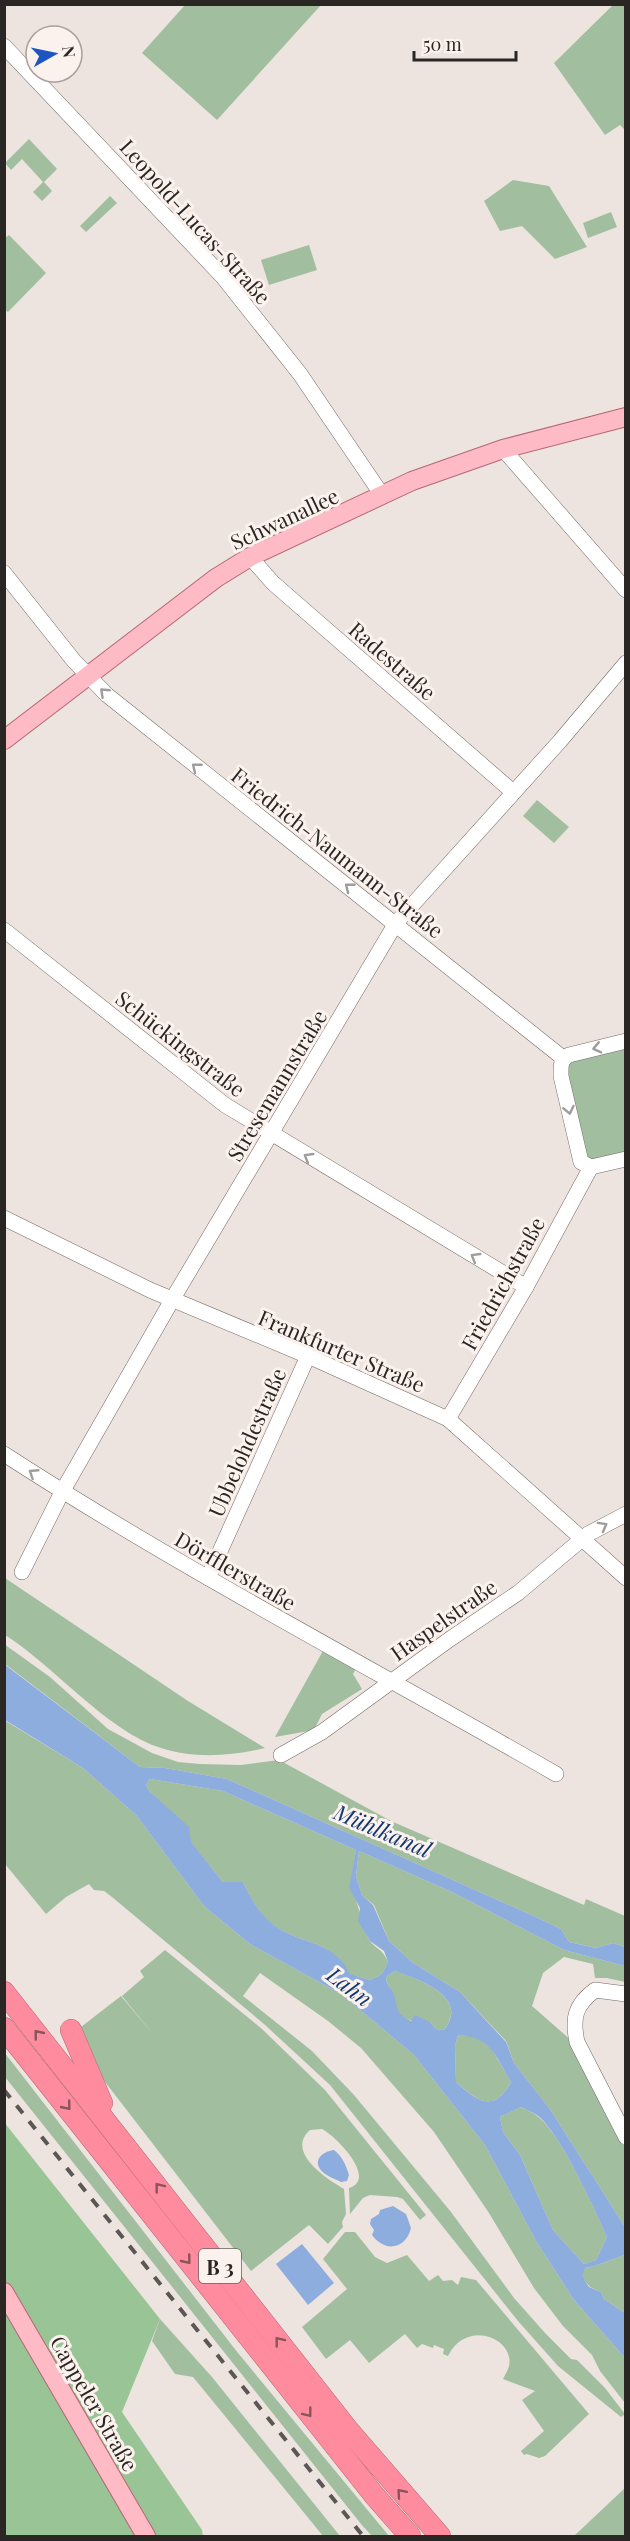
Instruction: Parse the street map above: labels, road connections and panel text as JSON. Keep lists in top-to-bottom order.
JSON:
{
  "streets": {
    "highway": ["B 3"],
    "main road": ["Schwanallee", "Cappeler Straße"],
    "street": [
      "Leopold-Lucas-Straße",
      "Radestraße",
      "Friedrich-Naumann-Straße",
      "Schückingstraße",
      "Stresemannstraße",
      "Friedrichstraße",
      "Frankfurter Straße",
      "Ubbelohdestraße",
      "Dörfflerstraße",
      "Haspelstraße"
    ]
  },
  "crossings": [
    ["Leopold-Lucas-Straße", "Schwanallee"],
    ["Schwanallee", "Radestraße"],
    ["Schwanallee", "Friedrich-Naumann-Straße"],
    ["Radestraße", "Stresemannstraße"],
    ["Friedrich-Naumann-Straße", "Stresemannstraße"],
    ["Schückingstraße", "Stresemannstraße"],
    ["Schückingstraße", "Friedrichstraße"],
    ["Stresemannstraße", "Frankfurter Straße"],
    ["Stresemannstraße", "Dörfflerstraße"],
    ["Friedrichstraße", "Frankfurter Straße"],
    ["Frankfurter Straße", "Ubbelohdestraße"],
    ["Frankfurter Straße", "Haspelstraße"],
    ["Ubbelohdestraße", "Dörfflerstraße"],
    ["Dörfflerstraße", "Haspelstraße"]
  ],
  "one_way": ["Friedrich-Naumann-Straße", "Schückingstraße"],
  "water": ["Mühlkanal", "Lahn"],
  "scale_bar": "50 m",
  "north": "right"
}
